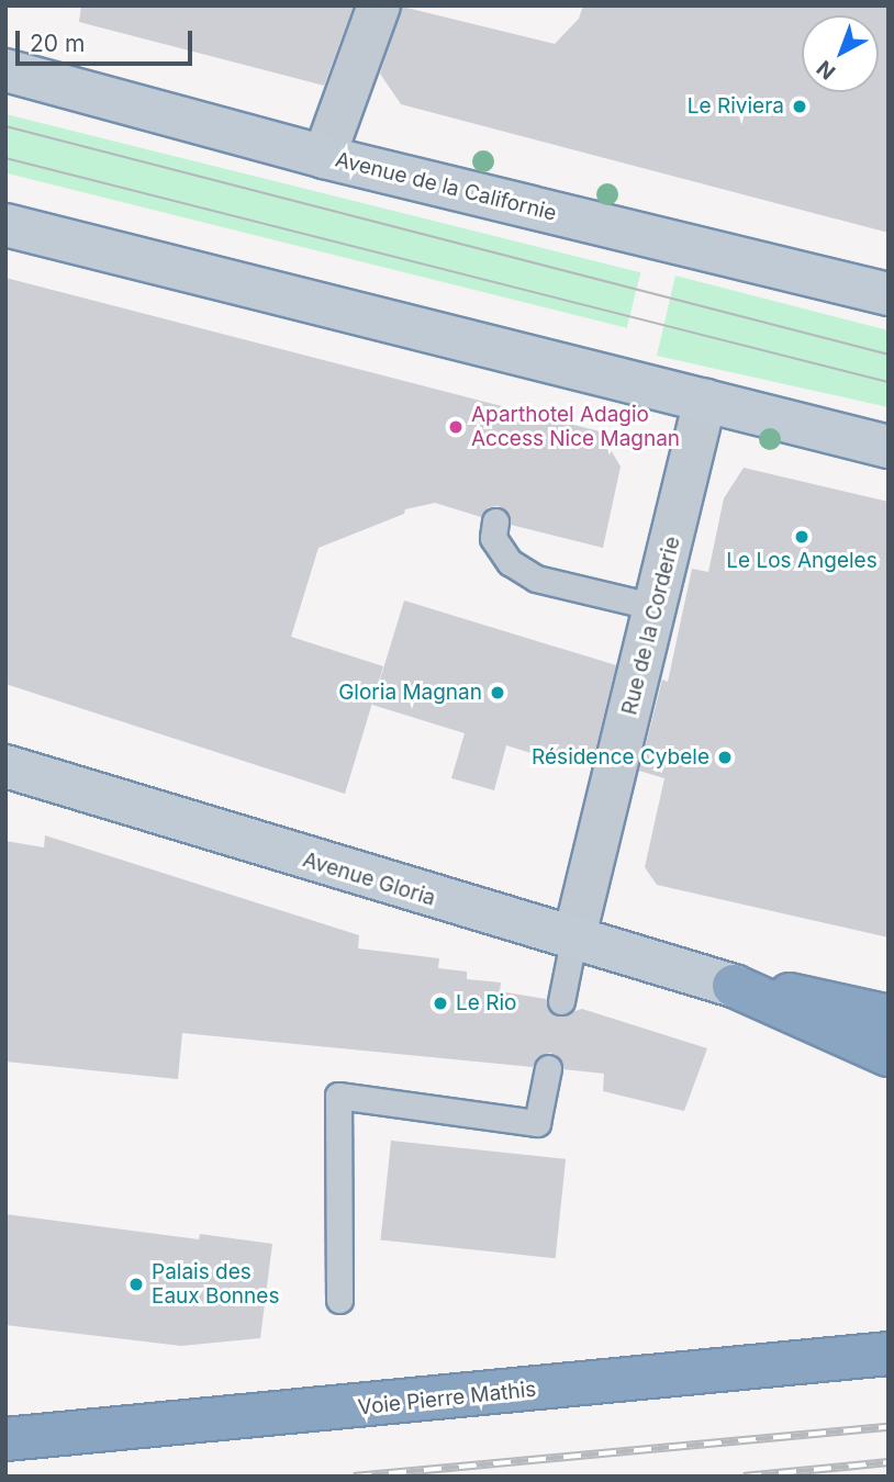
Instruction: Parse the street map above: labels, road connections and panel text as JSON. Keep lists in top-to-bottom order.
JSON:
{
  "streets": {
    "highway": ["Voie Pierre Mathis"],
    "main road": ["Avenue de la Californie", "Avenue Gloria"],
    "street": ["Rue de la Corderie"]
  },
  "crossings": [
    ["Rue de la Corderie", "Avenue Gloria"]
  ],
  "places": [
    "Le Riviera",
    "Aparthotel Adagio Access Nice Magnan",
    "Le Los Angeles",
    "Gloria Magnan",
    "Résidence Cybele",
    "Le Rio",
    "Palais des Eaux Bonnes"
  ],
  "scale_bar": "20 m",
  "north": "bottom left"
}
